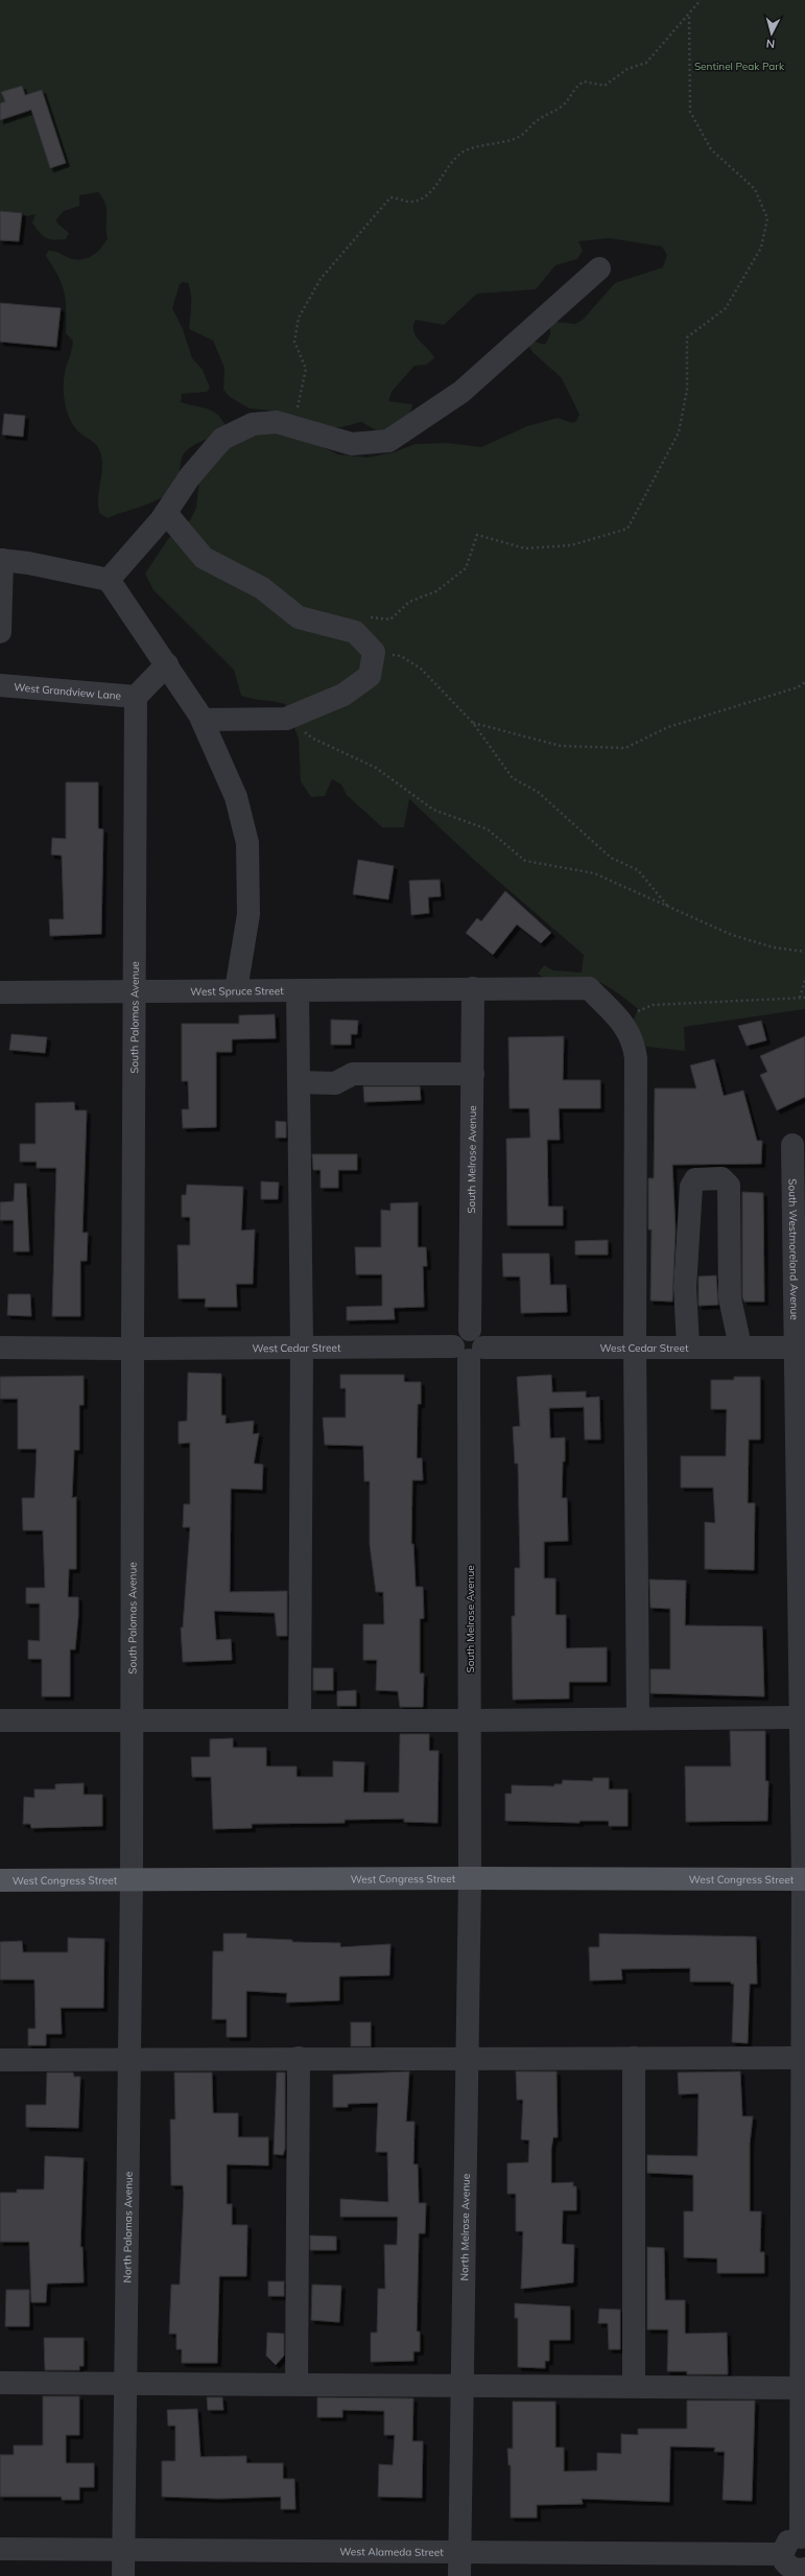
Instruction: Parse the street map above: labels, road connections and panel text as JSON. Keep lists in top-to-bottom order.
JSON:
{
  "streets": {
    "main road": ["West Congress Street"],
    "street": [
      "West Grandview Lane",
      "West Spruce Street",
      "South Palomas Avenue",
      "South Melrose Avenue",
      "South Westmoreland Avenue",
      "West Cedar Street",
      "North Palomas Avenue",
      "North Melrose Avenue",
      "West Alameda Street"
    ]
  },
  "crossings": [
    ["West Grandview Lane", "South Palomas Avenue"],
    ["West Spruce Street", "South Palomas Avenue"],
    ["West Spruce Street", "South Melrose Avenue"],
    ["West Spruce Street", "West Cedar Street"],
    ["South Palomas Avenue", "West Cedar Street"],
    ["South Palomas Avenue", "West Congress Street"],
    ["South Palomas Avenue", "North Palomas Avenue"],
    ["South Melrose Avenue", "West Cedar Street"],
    ["South Melrose Avenue", "West Congress Street"],
    ["South Melrose Avenue", "North Melrose Avenue"],
    ["South Westmoreland Avenue", "West Cedar Street"],
    ["South Westmoreland Avenue", "West Congress Street"],
    ["West Congress Street", "North Palomas Avenue"],
    ["West Congress Street", "North Melrose Avenue"],
    ["North Palomas Avenue", "West Alameda Street"],
    ["North Melrose Avenue", "West Alameda Street"]
  ],
  "parks": ["Sentinel Peak Park"],
  "north": "bottom"
}
